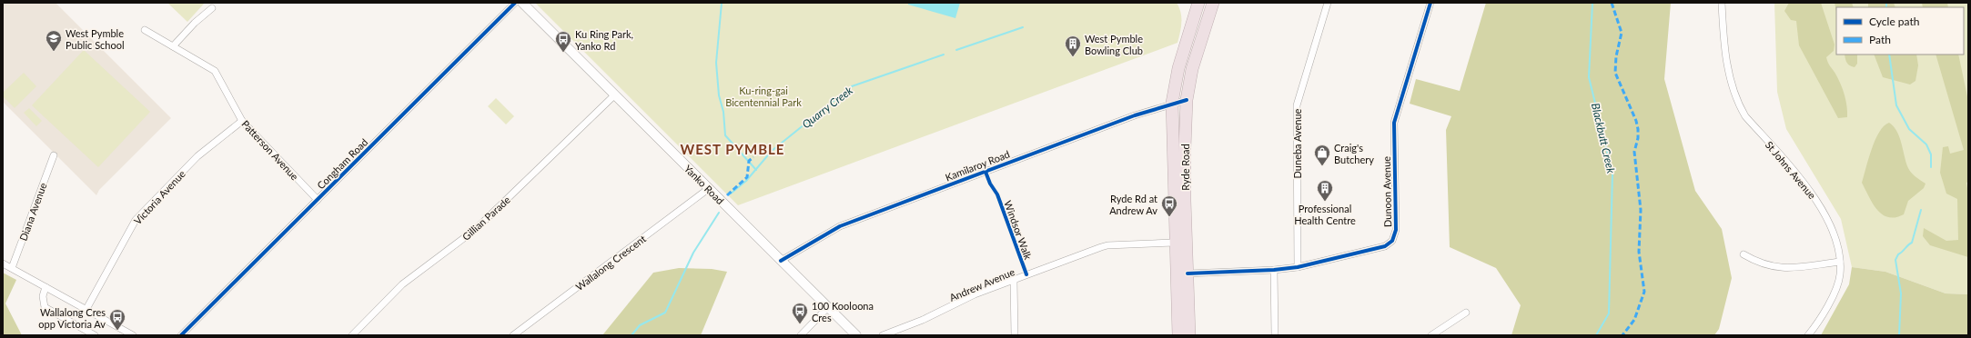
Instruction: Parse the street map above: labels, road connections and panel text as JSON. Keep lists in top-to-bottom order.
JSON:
{
  "streets": {
    "highway": ["Ryde Road"],
    "main road": ["Yanko Road"],
    "street": [
      "Duneba Avenue",
      "Patterson Avenue",
      "Congham Road",
      "Kamilaroy Road",
      "St Johns Avenue",
      "Dunoon Avenue",
      "Victoria Avenue",
      "Diana Avenue",
      "Gillian Parade",
      "Wallalong Crescent",
      "Andrew Avenue"
    ],
    "cycle path": ["Windsor Walk"]
  },
  "crossings": [
    ["Duneba Avenue", "Dunoon Avenue"],
    ["Patterson Avenue", "Congham Road"],
    ["Patterson Avenue", "Victoria Avenue"],
    ["Kamilaroy Road", "Ryde Road"],
    ["Kamilaroy Road", "Yanko Road"],
    ["Ryde Road", "Dunoon Avenue"],
    ["Ryde Road", "Andrew Avenue"],
    ["Yanko Road", "Gillian Parade"],
    ["Yanko Road", "Wallalong Crescent"]
  ],
  "districts": ["WEST PYMBLE"],
  "water": ["Quarry Creek", "Blackbutt Creek"],
  "parks": ["Ku-ring-gai Bicentennial Park"],
  "places": {
    "school or university": ["West Pymble Public School"],
    "bus stop": [
      "Ku Ring Park, Yanko Rd",
      "Ryde Rd at Andrew Av",
      "100 Kooloona Cres",
      "Wallalong Cres opp Victoria Av"
    ],
    "building": ["West Pymble Bowling Club", "Professional Health Centre"],
    "shop": ["Craig's Butchery"]
  },
  "legend": ["Cycle path", "Path"]
}
